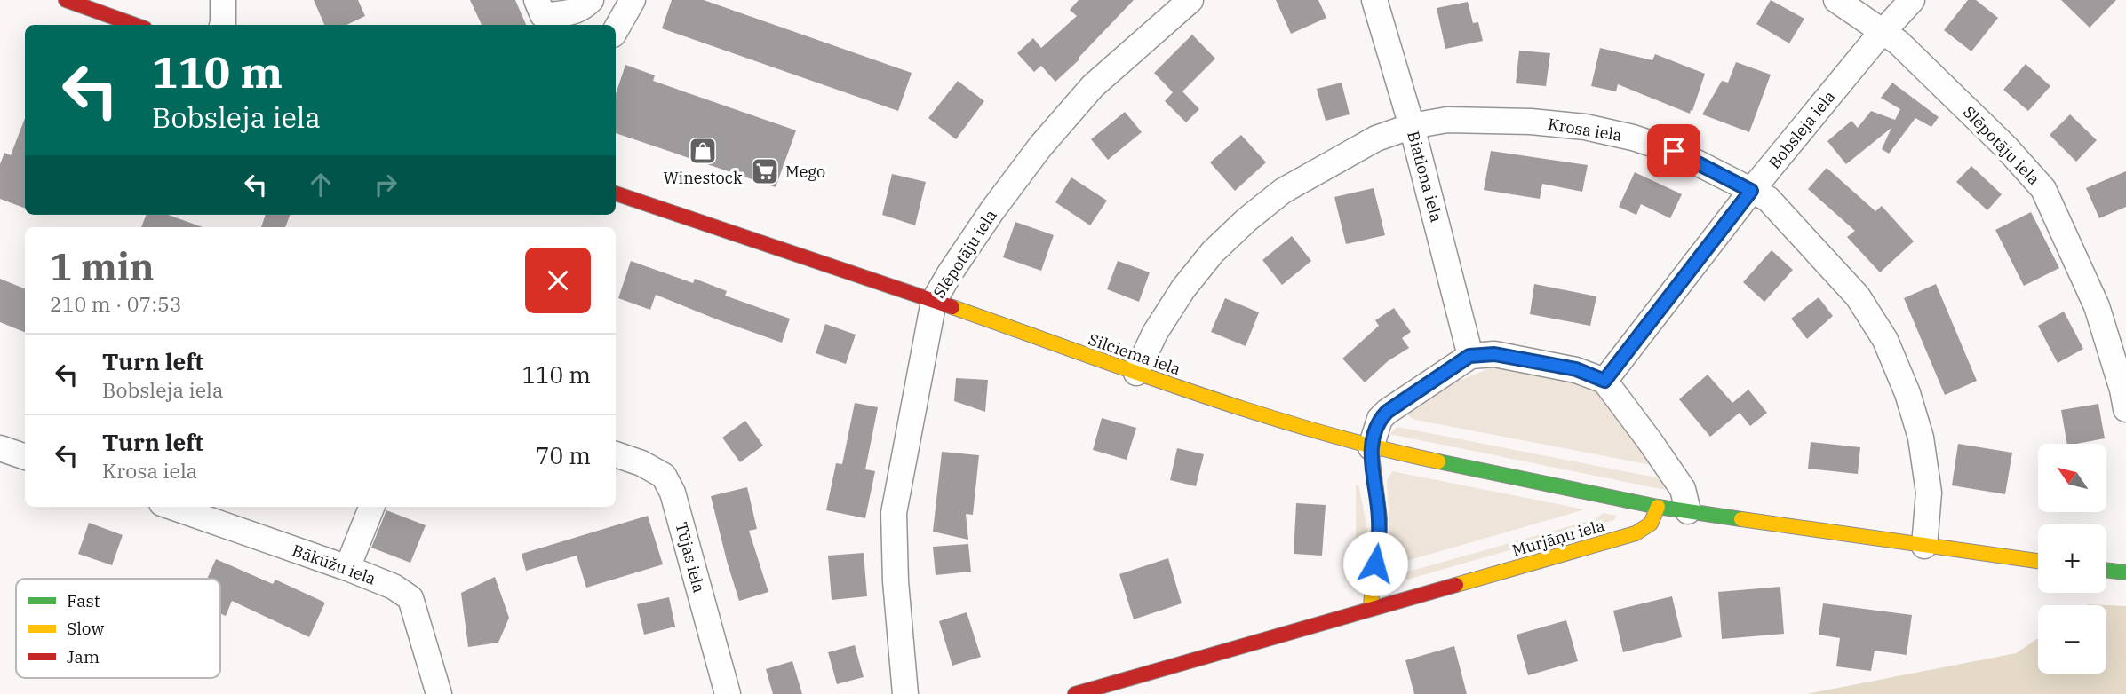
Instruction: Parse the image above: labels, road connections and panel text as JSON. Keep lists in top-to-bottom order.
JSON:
{
  "streets": {
    "street": [
      "Krosa iela",
      "Bobsleja iela",
      "Slēpotāju iela",
      "Biatlona iela",
      "Silciema iela",
      "Murjāņu iela",
      "Tūjas iela",
      "Bākūžu iela"
    ]
  },
  "crossings": [
    ["Krosa iela", "Bobsleja iela"],
    ["Krosa iela", "Biatlona iela"],
    ["Krosa iela", "Silciema iela"],
    ["Bobsleja iela", "Slēpotāju iela"],
    ["Slēpotāju iela", "Silciema iela"],
    ["Silciema iela", "Murjāņu iela"]
  ],
  "places": {
    "shop": ["Winestock"],
    "supermarket": ["Mego"]
  },
  "legend": ["Fast", "Slow", "Jam"],
  "north": "top left",
  "page": {
    "turn": ["110 m", "Bobsleja iela"],
    "heading": ["1 min", "210 m · 07:53"],
    "list": [
      {
        "name": "Turn left",
        "note": "Bobsleja iela",
        "value": "110 m"
      },
      {
        "name": "Turn left",
        "note": "Krosa iela",
        "value": "70 m"
      }
    ],
    "map_buttons": ["+", "−"]
  }
}
